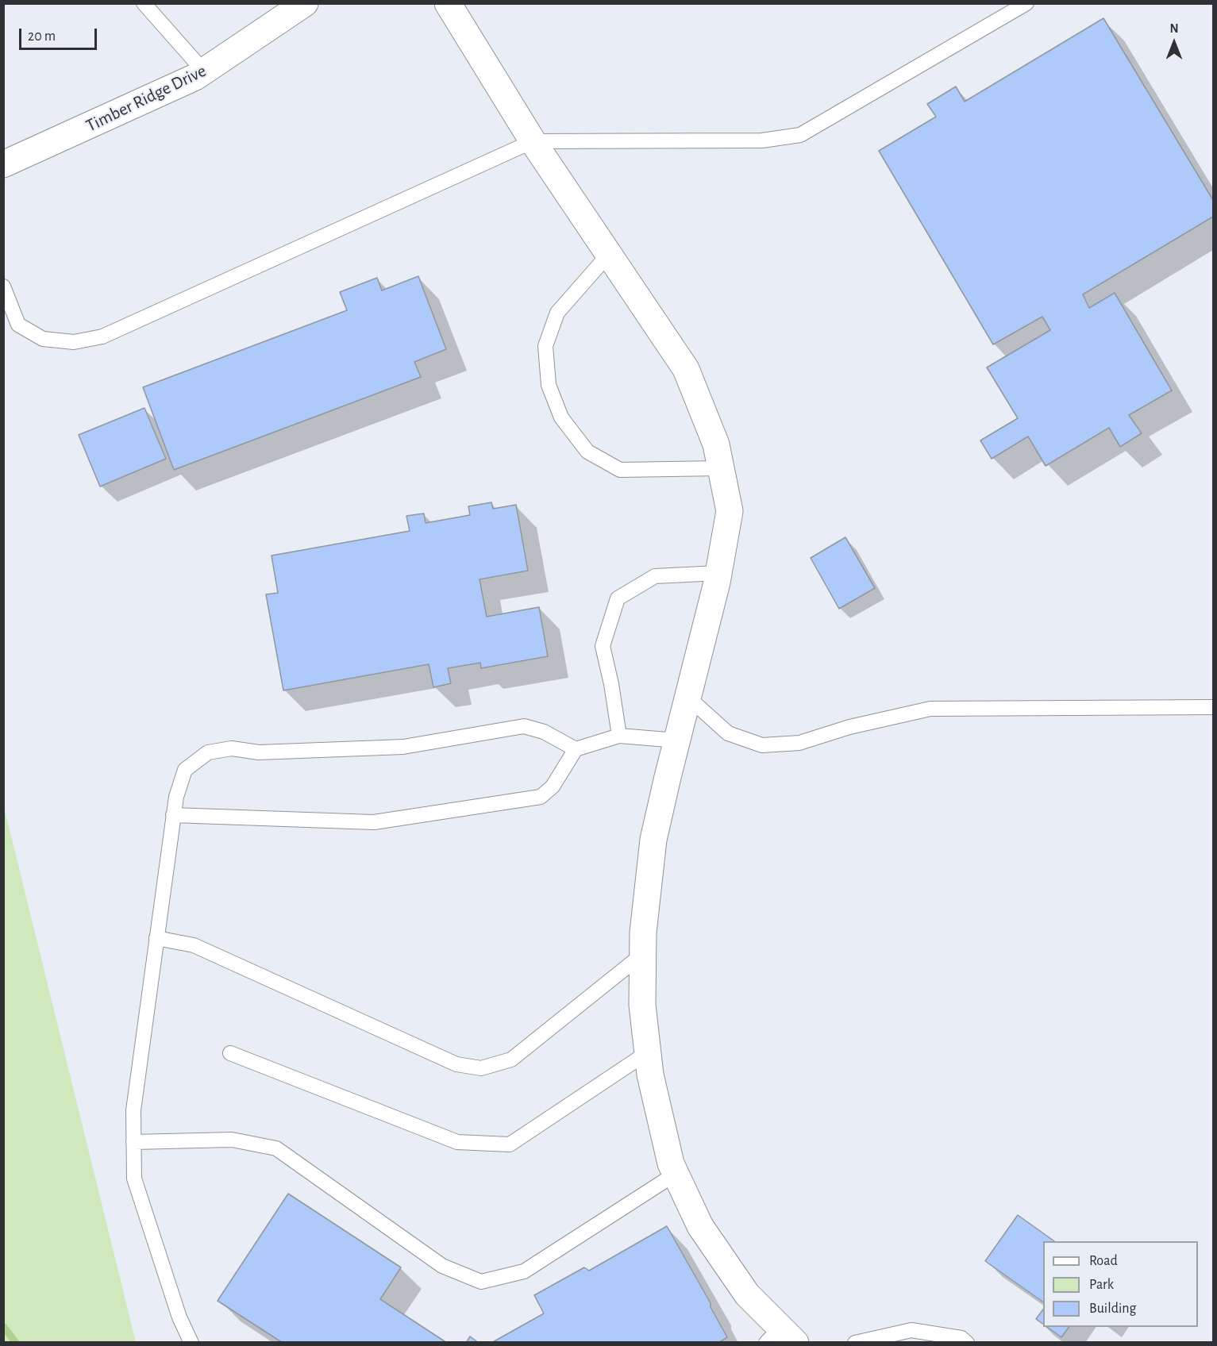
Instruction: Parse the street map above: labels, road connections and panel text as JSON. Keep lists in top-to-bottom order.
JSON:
{
  "streets": {
    "street": ["Timber Ridge Drive"]
  },
  "legend": ["Road", "Park", "Building"],
  "scale_bar": "20 m",
  "north": "top"
}
